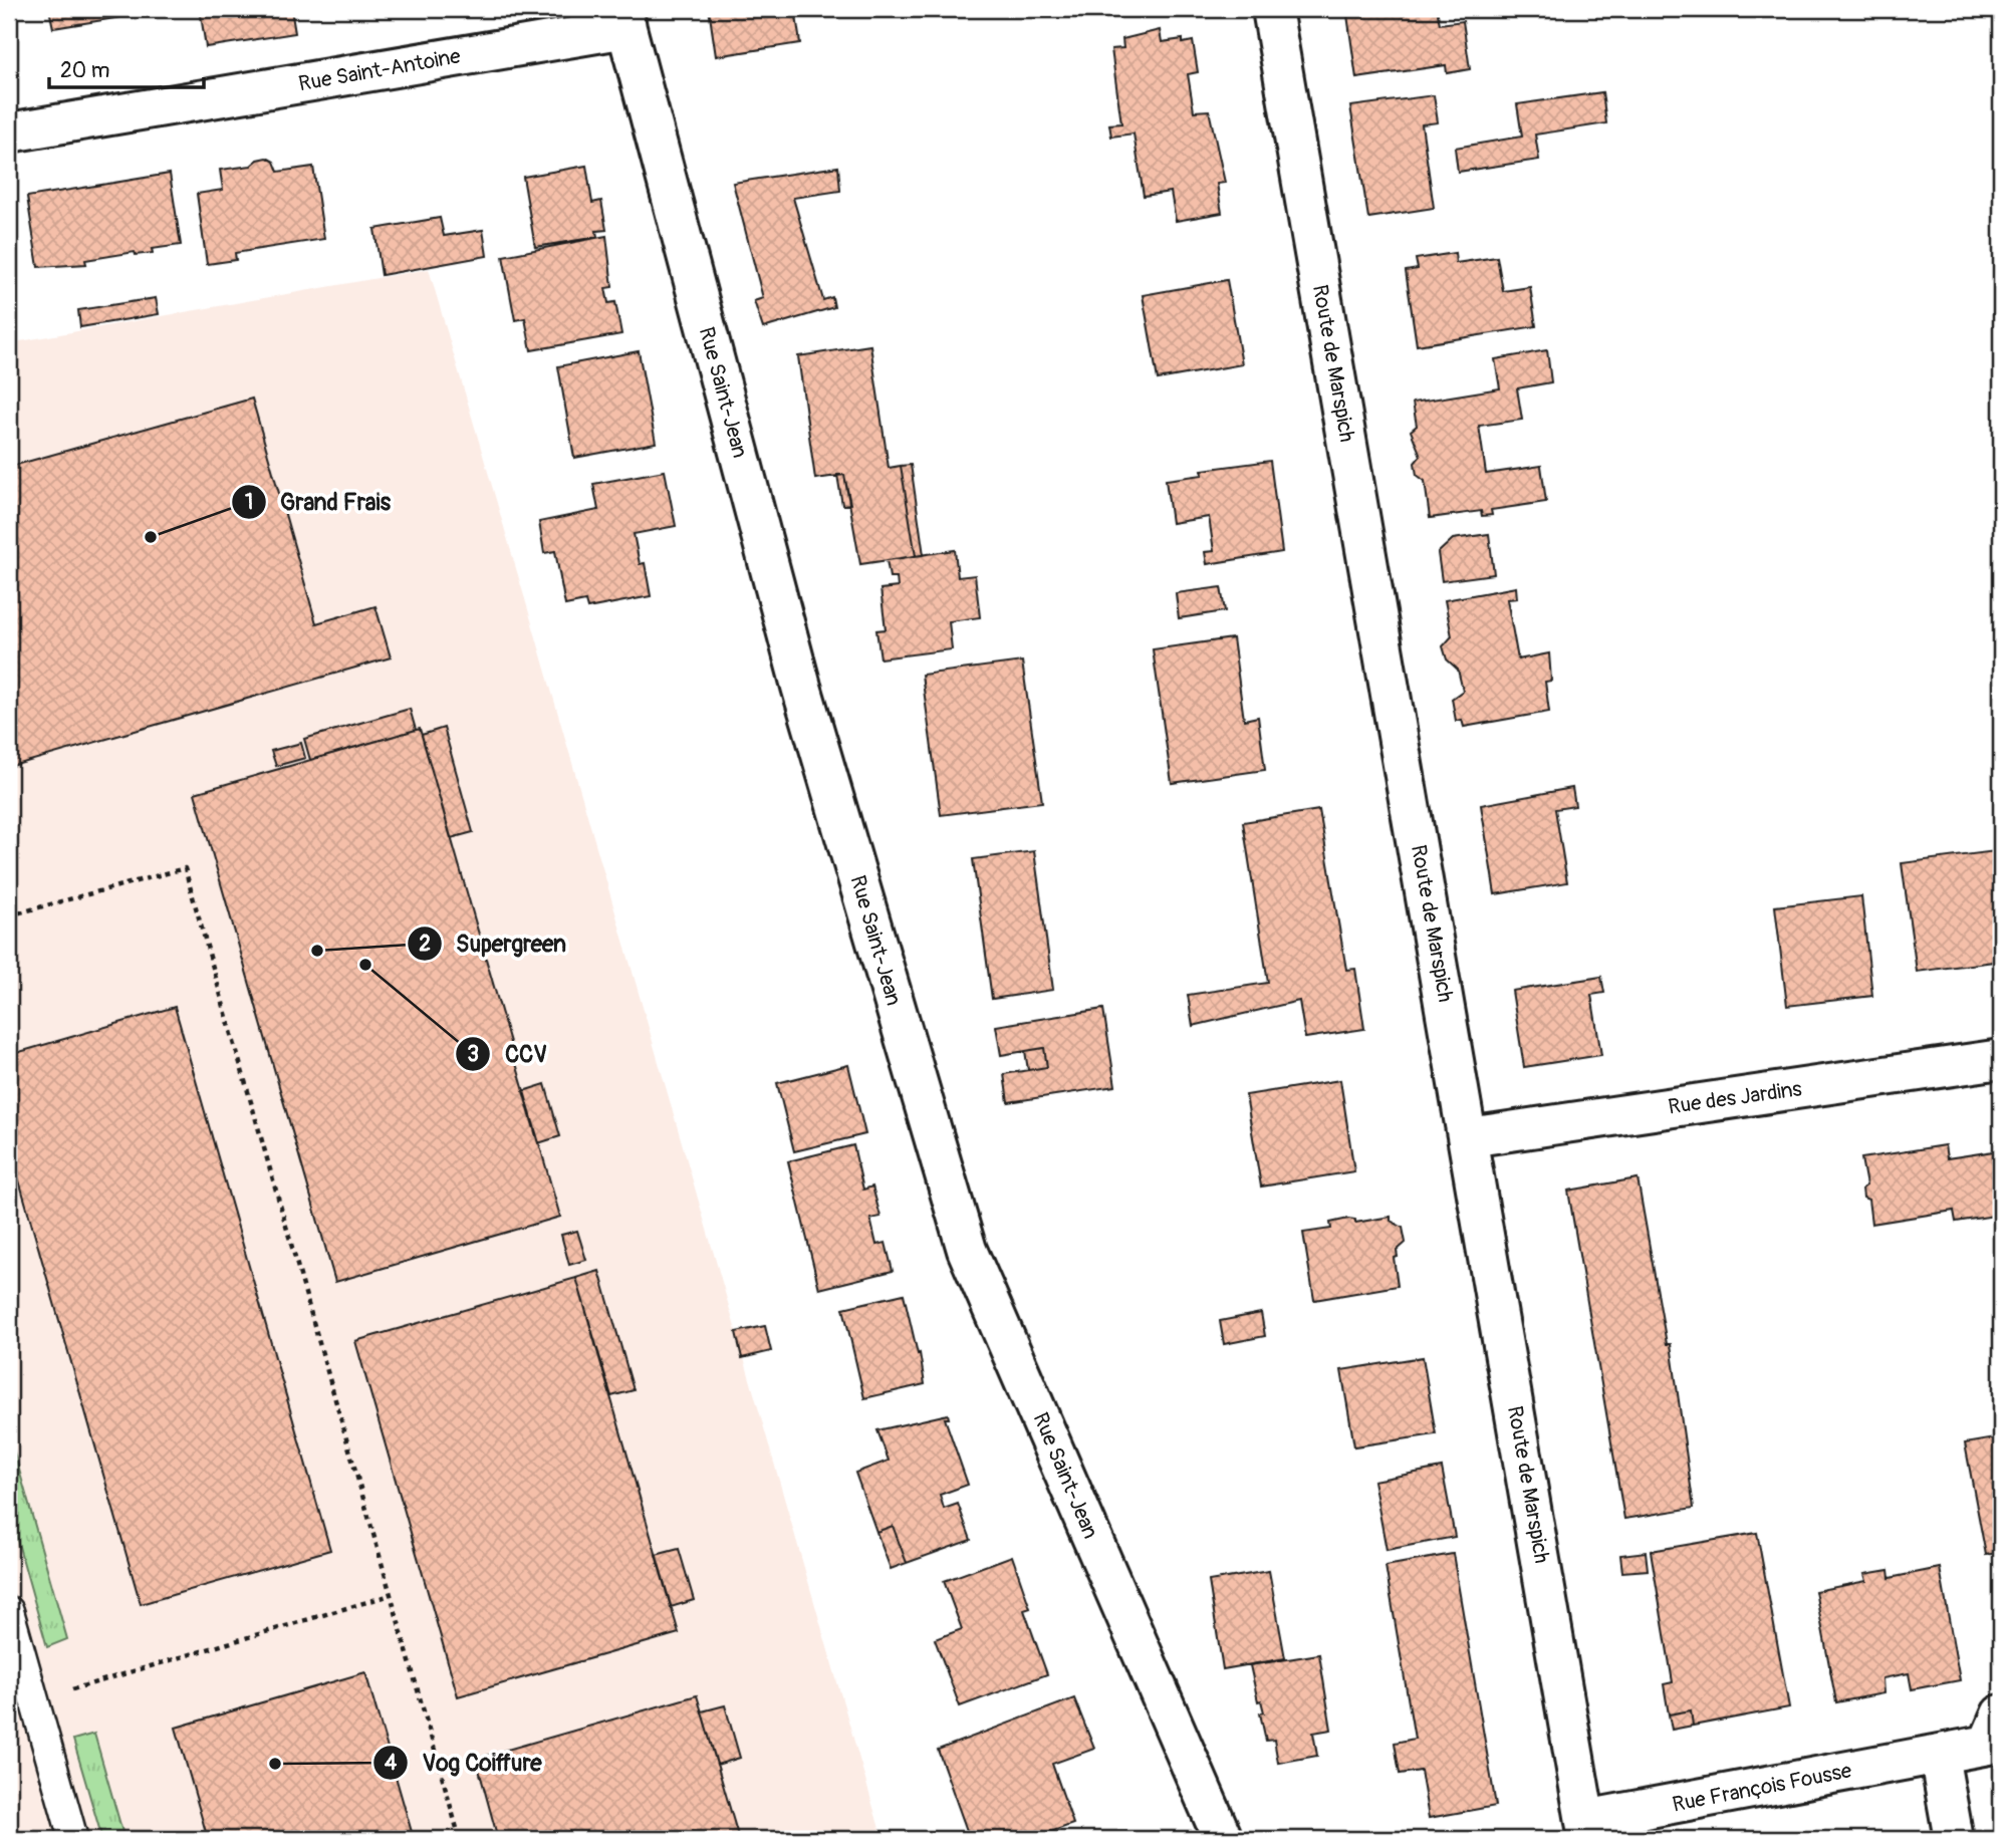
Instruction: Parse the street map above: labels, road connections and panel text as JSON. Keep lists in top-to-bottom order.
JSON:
{
  "streets": {
    "street": [
      "Rue Saint-Antoine",
      "Route de Marspich",
      "Rue Saint-Jean",
      "Rue des Jardins",
      "Rue François Fousse"
    ]
  },
  "crossings": [
    ["Rue Saint-Antoine", "Rue Saint-Jean"],
    ["Route de Marspich", "Rue des Jardins"],
    ["Route de Marspich", "Rue François Fousse"]
  ],
  "places": [
    "Grand Frais",
    "Supergreen",
    "CCV",
    "Vog Coiffure"
  ],
  "scale_bar": "20 m"
}
